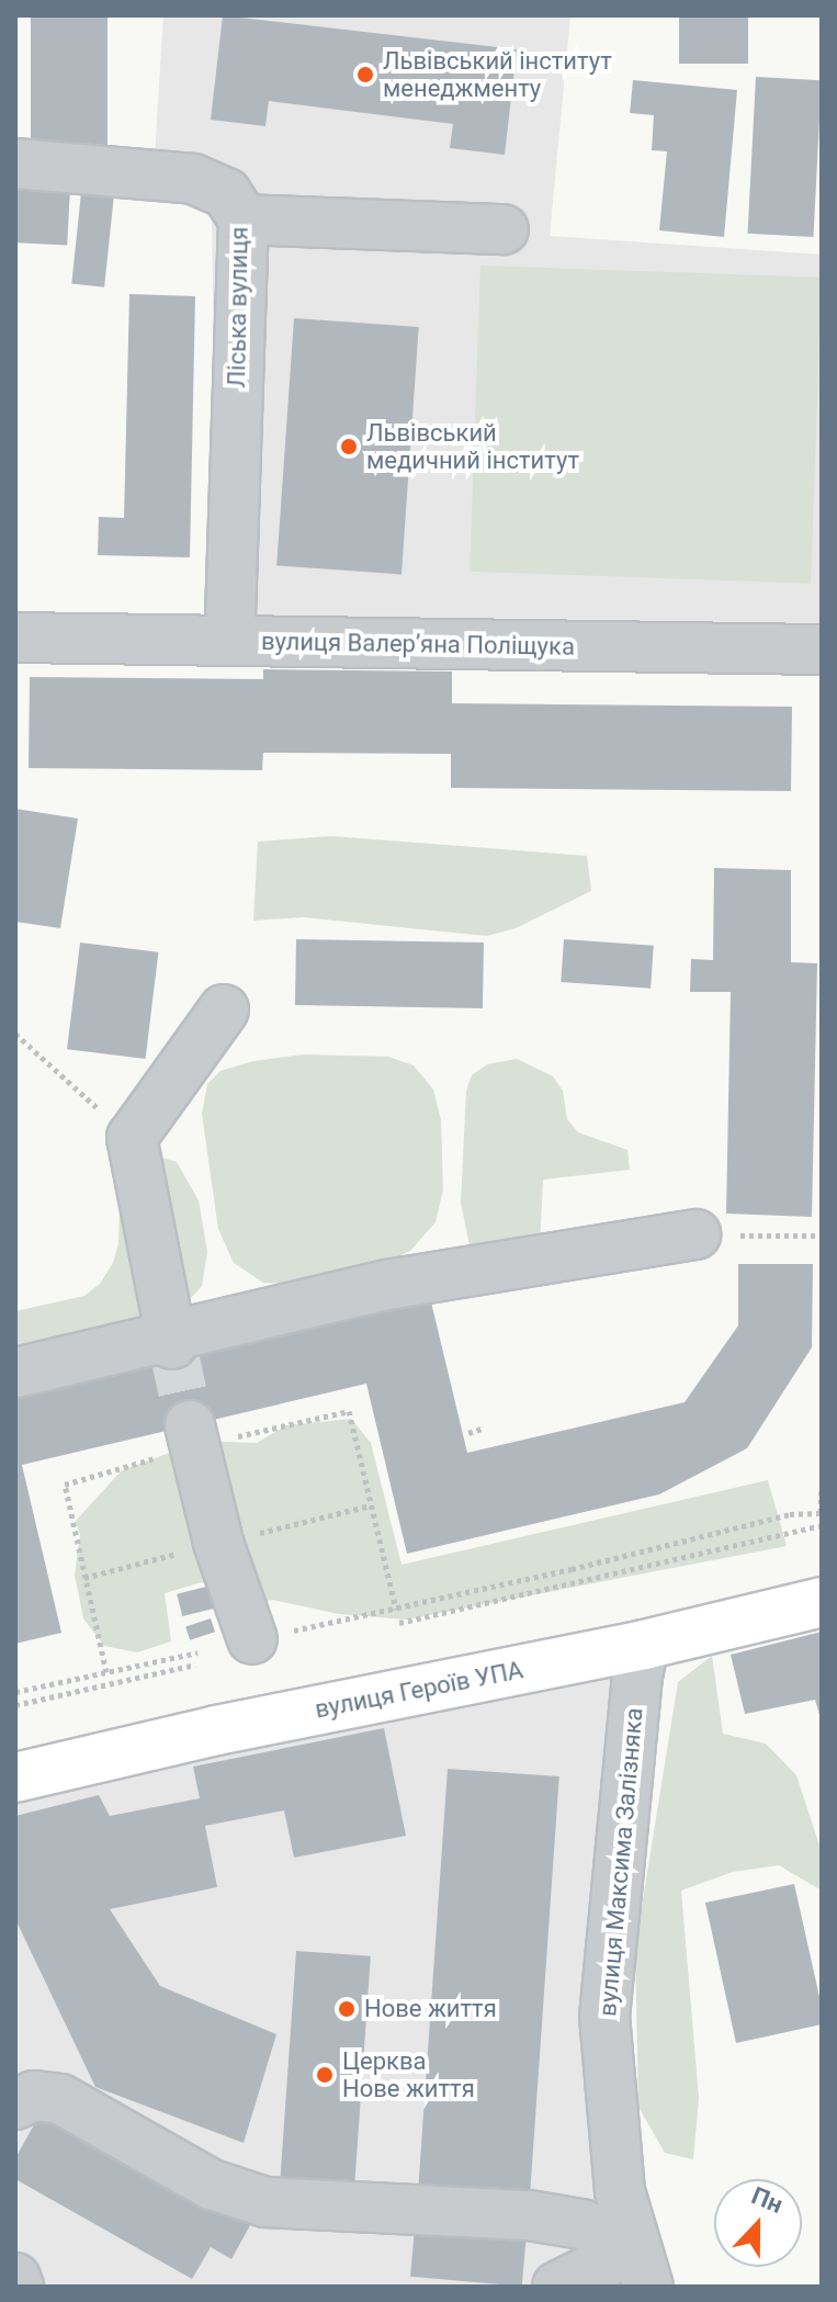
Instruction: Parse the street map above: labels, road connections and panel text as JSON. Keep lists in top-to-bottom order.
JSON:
{
  "streets": {
    "main road": ["вулиця Героїв УПА"],
    "street": ["Ліська вулиця", "вулиця Валерʼяна Поліщука", "вулиця Максима Залізняка"]
  },
  "crossings": [
    ["Ліська вулиця", "вулиця Валерʼяна Поліщука"],
    ["вулиця Героїв УПА", "вулиця Максима Залізняка"]
  ],
  "places": [
    "Львівський інститут менеджменту",
    "Львівський медичний інститут",
    "Нове життя",
    "Церква Нове життя"
  ],
  "north": "top"
}
